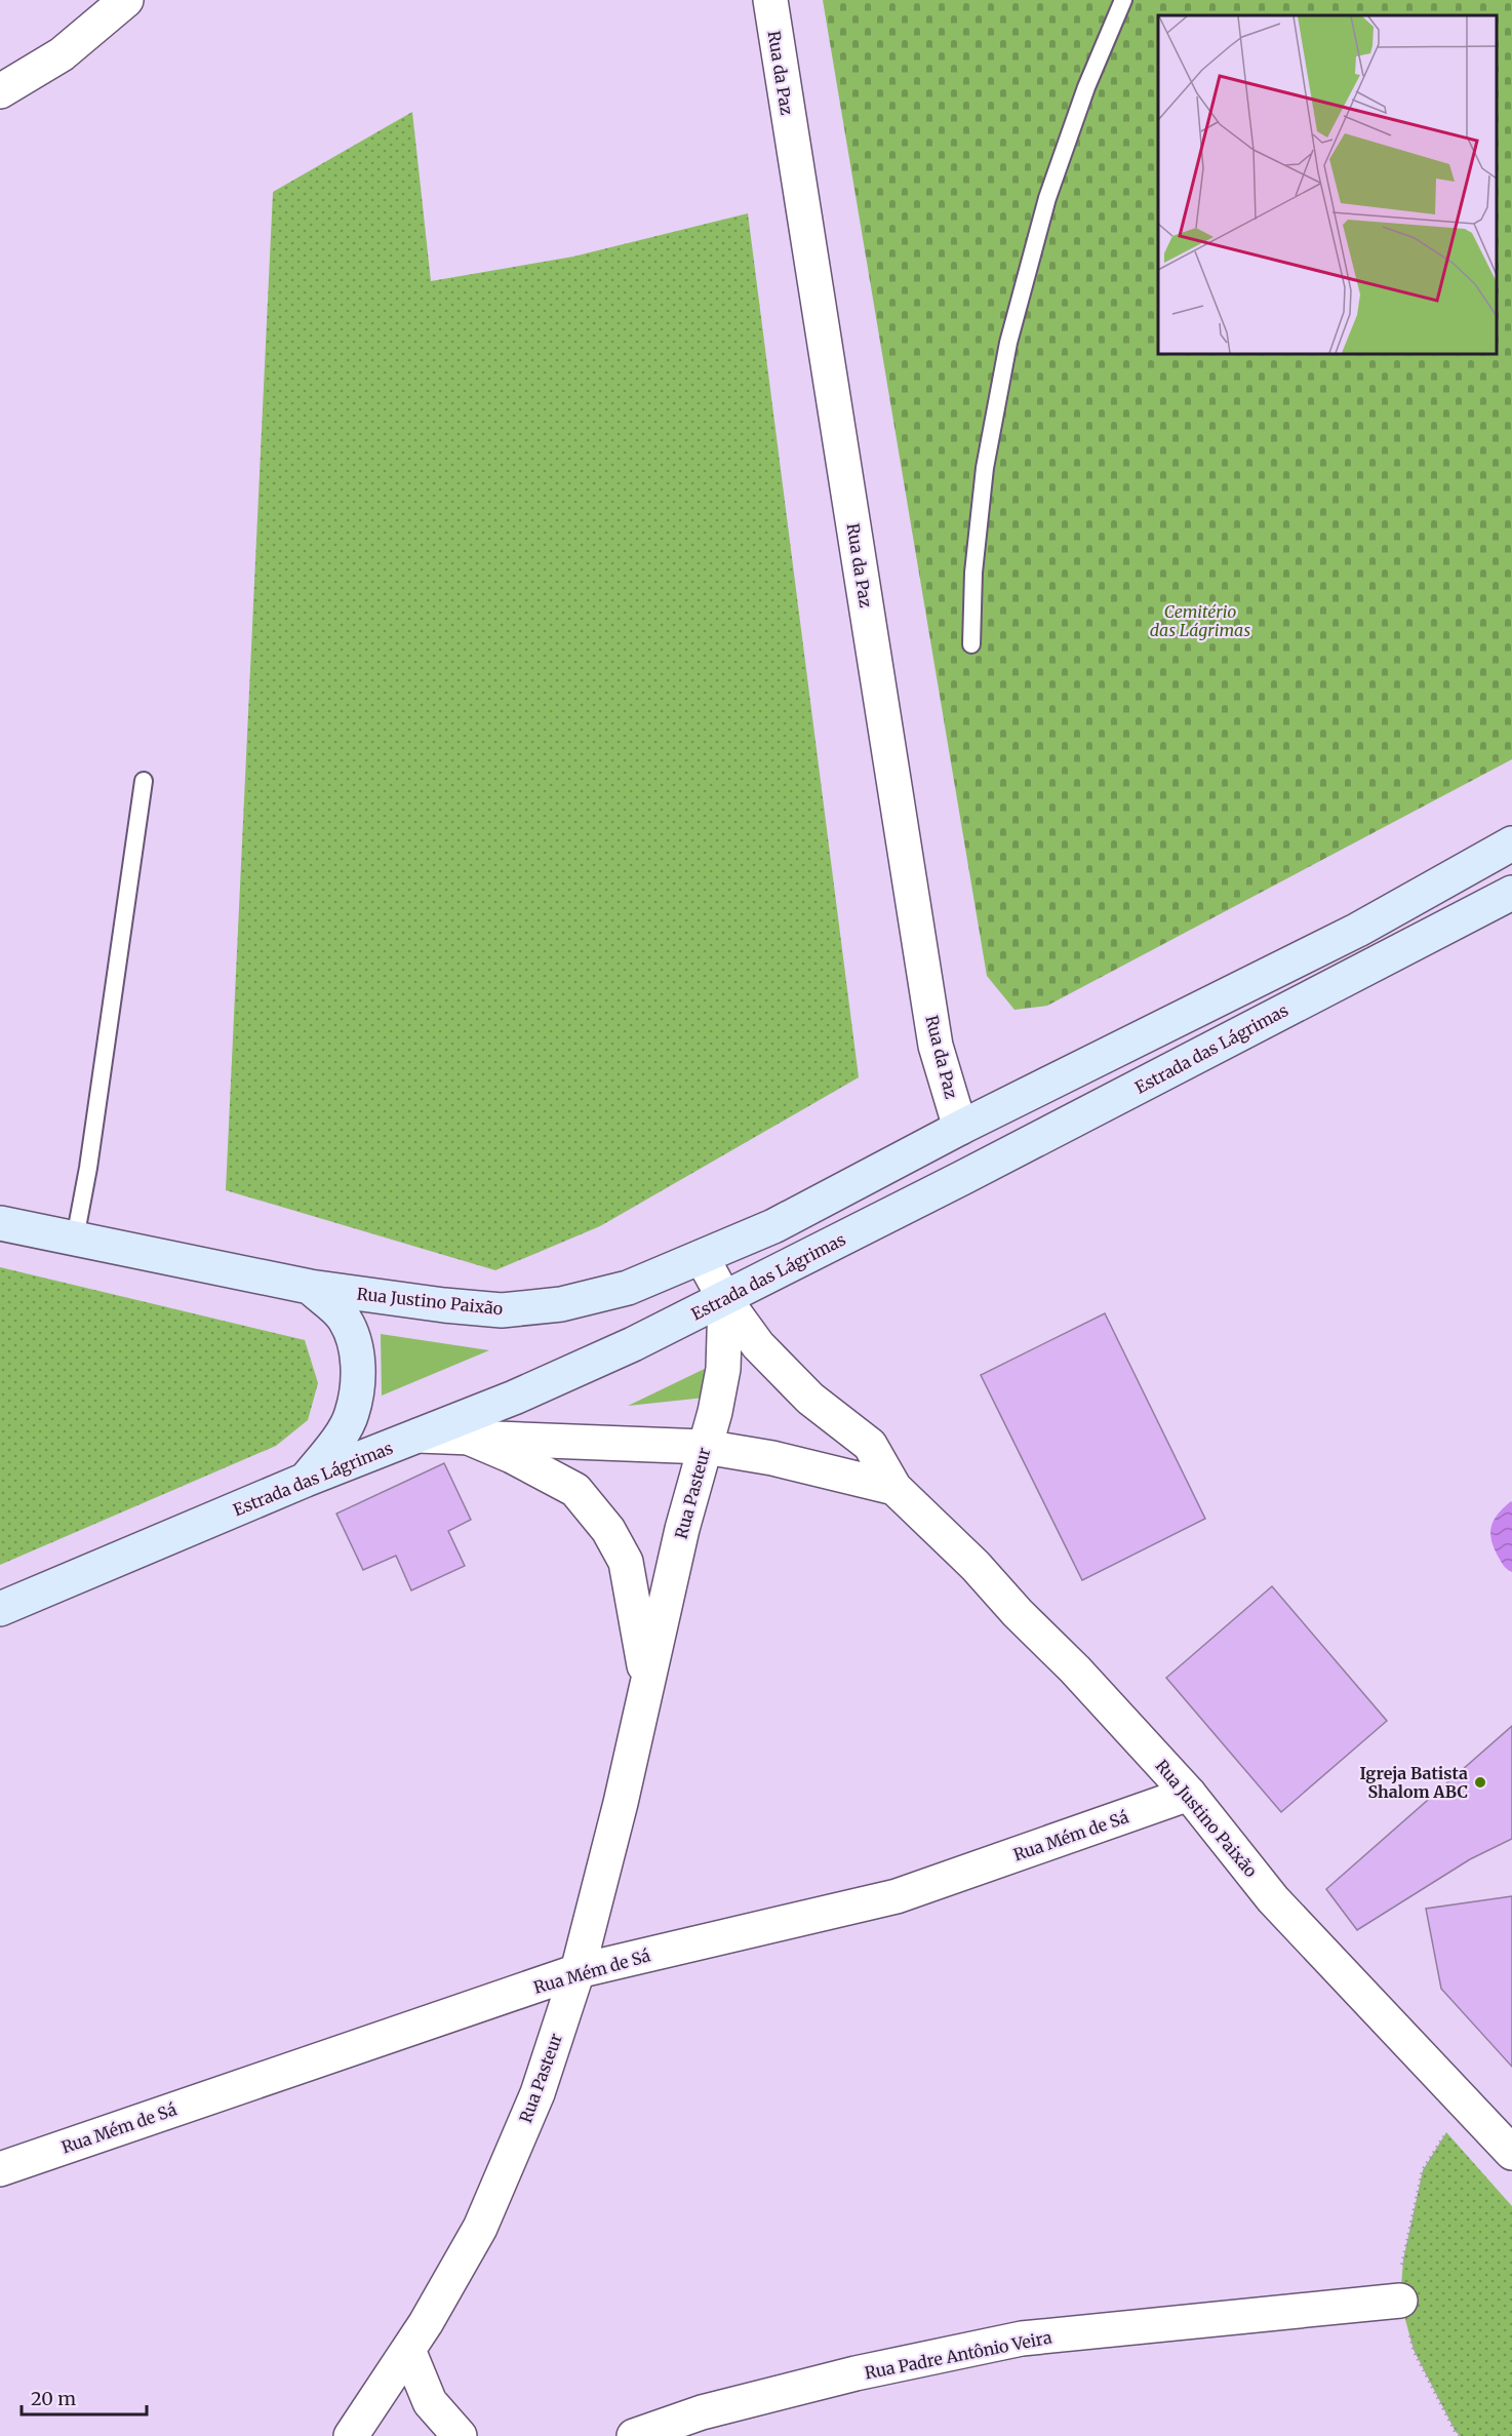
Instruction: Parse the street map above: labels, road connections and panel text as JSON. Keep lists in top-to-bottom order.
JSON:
{
  "streets": {
    "main road": ["Estrada das Lágrimas", "Rua Justino Paixão"],
    "street": [
      "Rua da Paz",
      "Rua Pasteur",
      "Rua Mém de Sá",
      "Rua Padre Antônio Veira"
    ]
  },
  "crossings": [
    ["Estrada das Lágrimas", "Rua Justino Paixão"],
    ["Estrada das Lágrimas", "Rua Pasteur"],
    ["Rua Justino Paixão", "Rua Pasteur"],
    ["Rua Justino Paixão", "Rua Mém de Sá"],
    ["Rua Pasteur", "Rua Mém de Sá"]
  ],
  "parks": ["Cemitério das Lágrimas"],
  "places": ["Igreja Batista Shalom ABC"],
  "scale_bar": "20 m"
}
